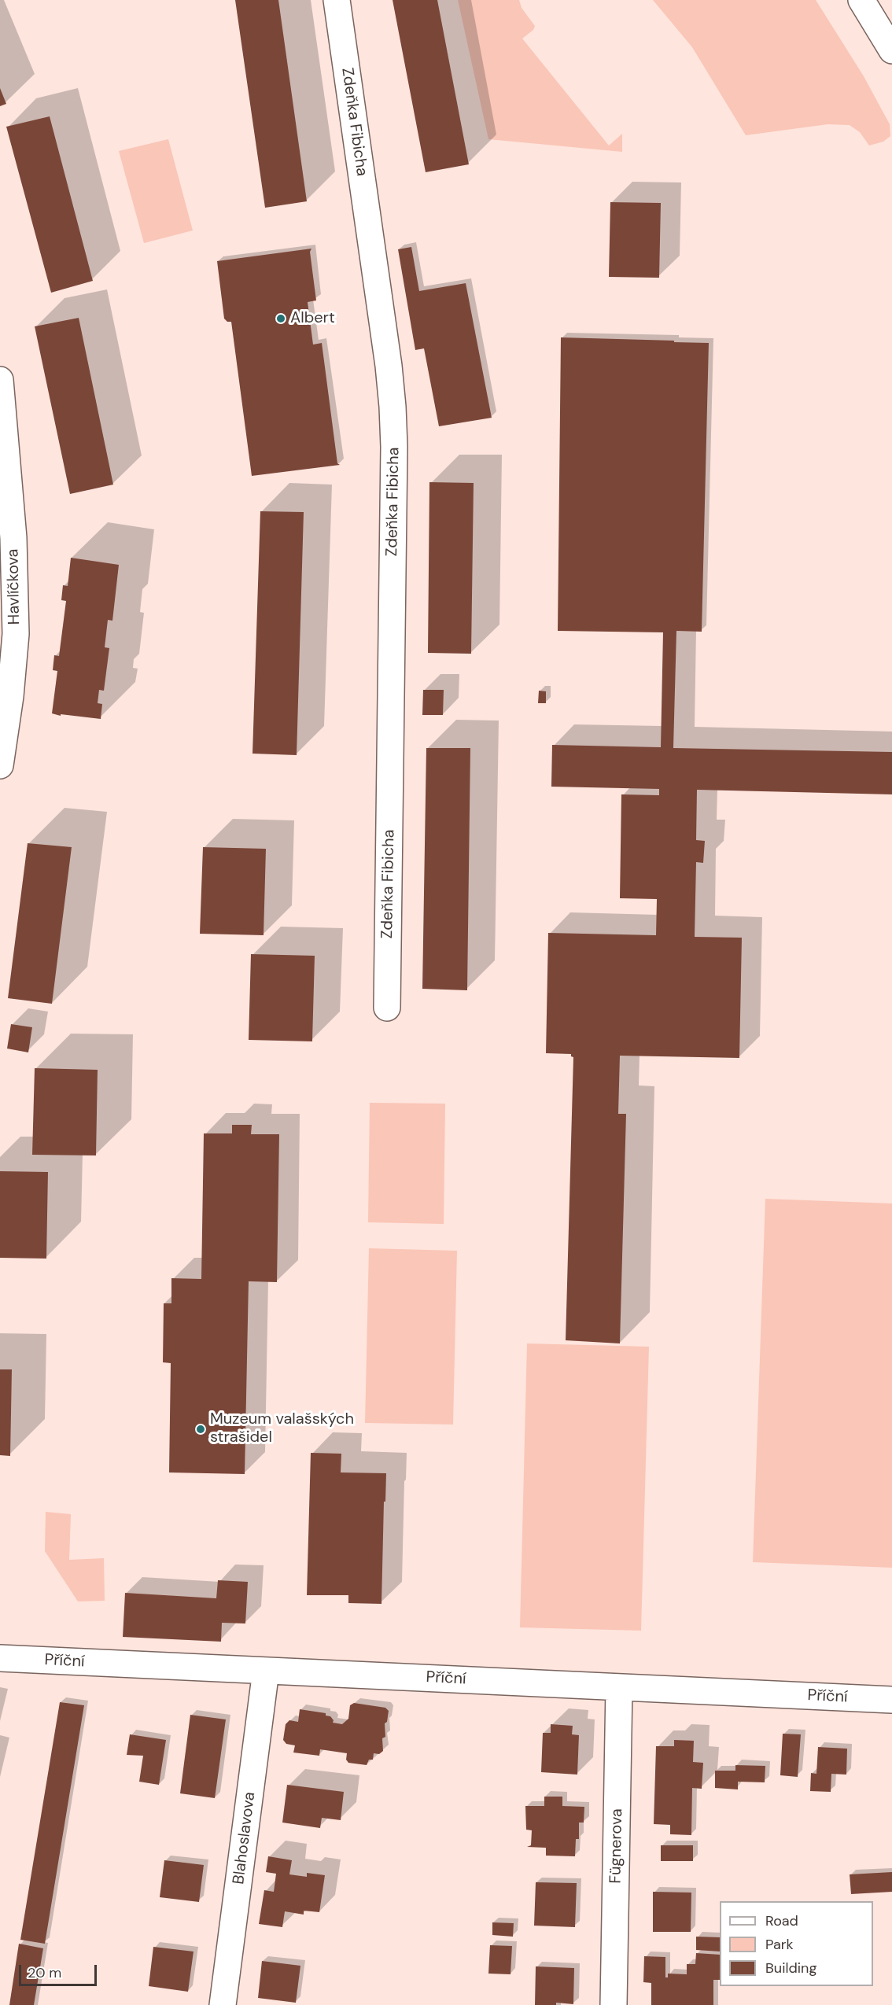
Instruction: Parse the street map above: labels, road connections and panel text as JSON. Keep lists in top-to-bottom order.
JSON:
{
  "streets": {
    "street": [
      "Zdeňka Fibicha",
      "Havlíčkova",
      "Příční",
      "Blahoslavova",
      "Fügnerova"
    ]
  },
  "crossings": [
    ["Příční", "Blahoslavova"],
    ["Příční", "Fügnerova"]
  ],
  "places": ["Albert", "Muzeum valašských strašidel"],
  "legend": ["Road", "Park", "Building"],
  "scale_bar": "20 m"
}
